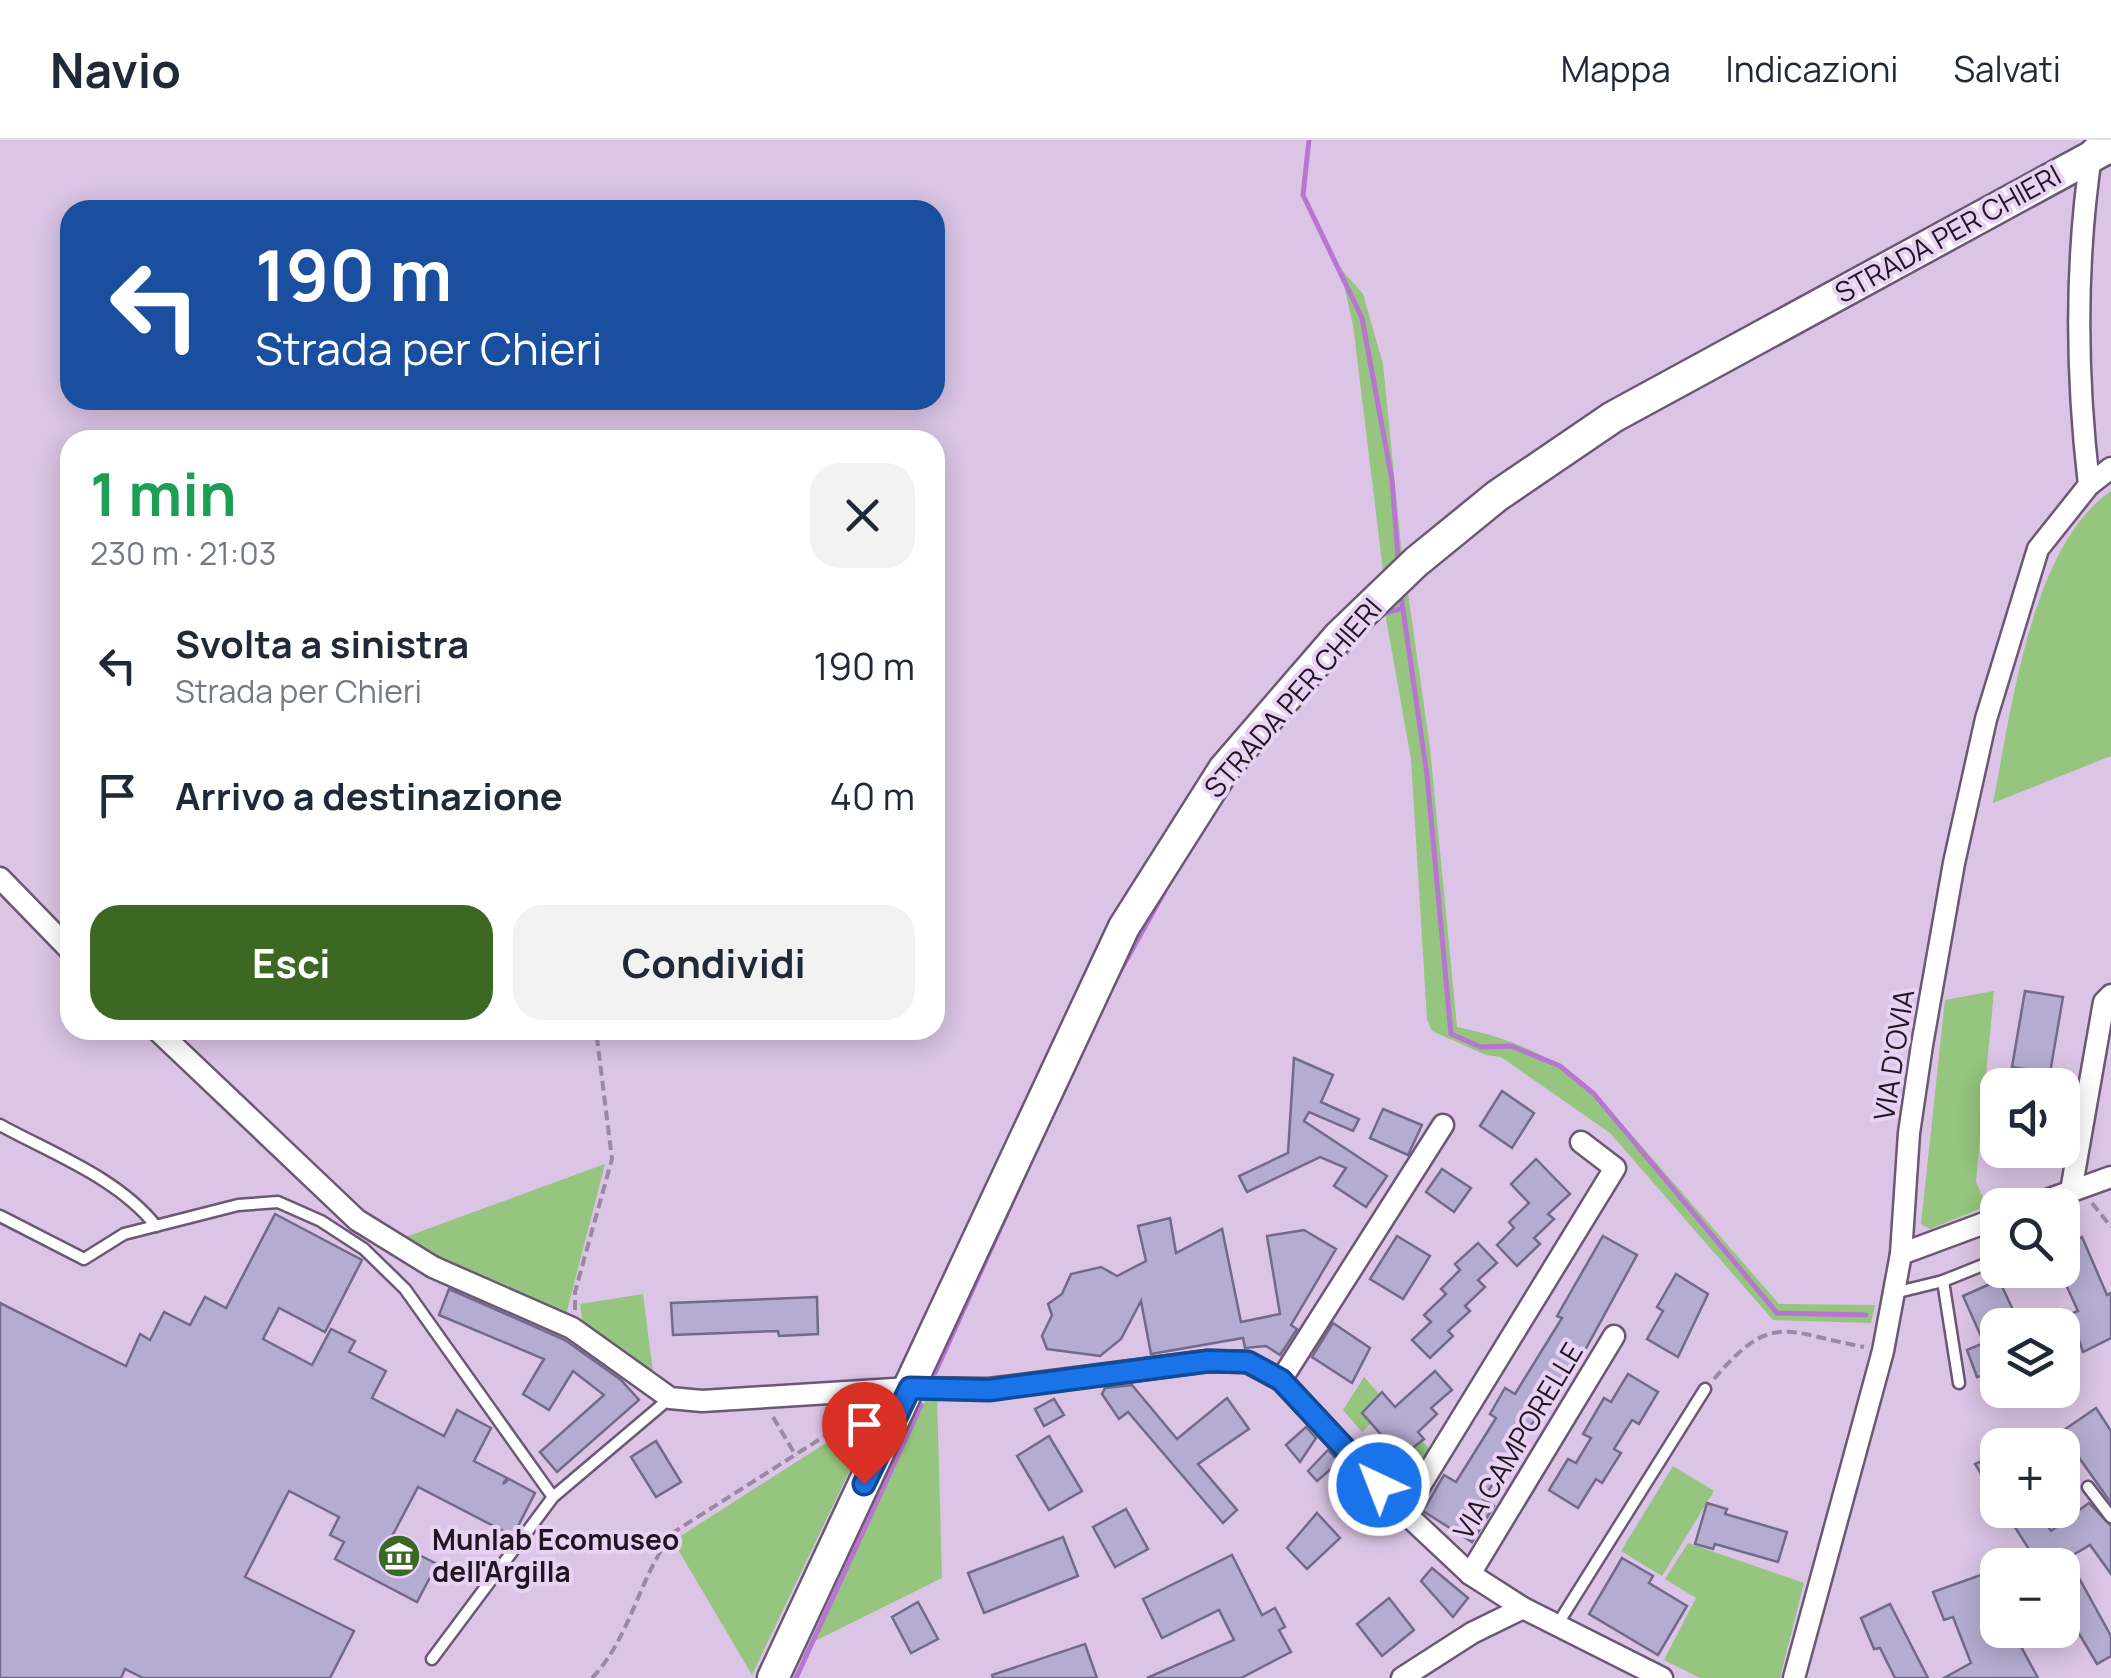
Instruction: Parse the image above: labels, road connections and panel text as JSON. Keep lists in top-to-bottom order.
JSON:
{
  "streets": {
    "main road": ["STRADA PER CHIERI"],
    "street": ["VIA D'OVIA", "VIA CAMPORELLE"]
  },
  "crossings": [
    ["STRADA PER CHIERI", "VIA CAMPORELLE"]
  ],
  "places": {
    "museum": ["Munlab Ecomuseo dell'Argilla"]
  },
  "page": {
    "header": "Navio",
    "nav": ["Mappa", "Indicazioni", "Salvati"],
    "turn": ["190 m", "Strada per Chieri"],
    "heading": ["1 min", "230 m · 21:03"],
    "list": [
      {
        "name": "Svolta a sinistra",
        "note": "Strada per Chieri",
        "value": "190 m"
      },
      {
        "name": "Arrivo a destinazione",
        "value": "40 m"
      }
    ],
    "buttons": ["Esci", "Condividi"],
    "map_buttons": ["+", "−"]
  }
}
